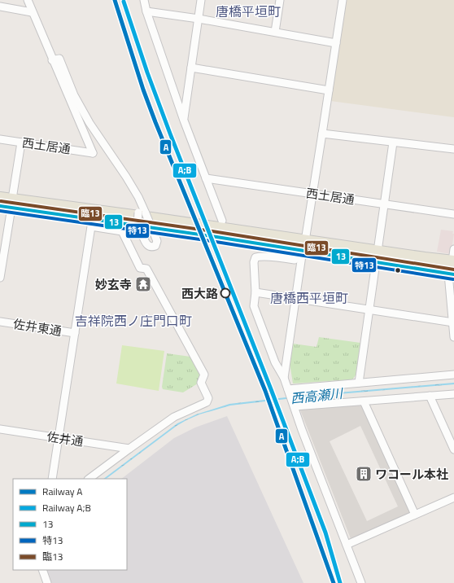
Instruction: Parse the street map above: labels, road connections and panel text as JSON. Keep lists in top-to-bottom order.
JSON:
{
  "streets": {
    "street": ["西土居通", "佐井東通", "佐井通"]
  },
  "districts": ["唐橋平垣町", "唐橋西平垣町", "吉祥院西ノ庄門口町"],
  "water": ["西高瀬川"],
  "places": {
    "temple": ["妙玄寺"],
    "other": ["西大路"],
    "building": ["ワコール本社"]
  },
  "lines": [
    "rail line A",
    "rail line A;B",
    "transit line 臨13",
    "transit line 13",
    "transit line 特13"
  ],
  "legend": [
    "Railway A",
    "Railway A;B",
    "13",
    "特13",
    "臨13"
  ]
}
